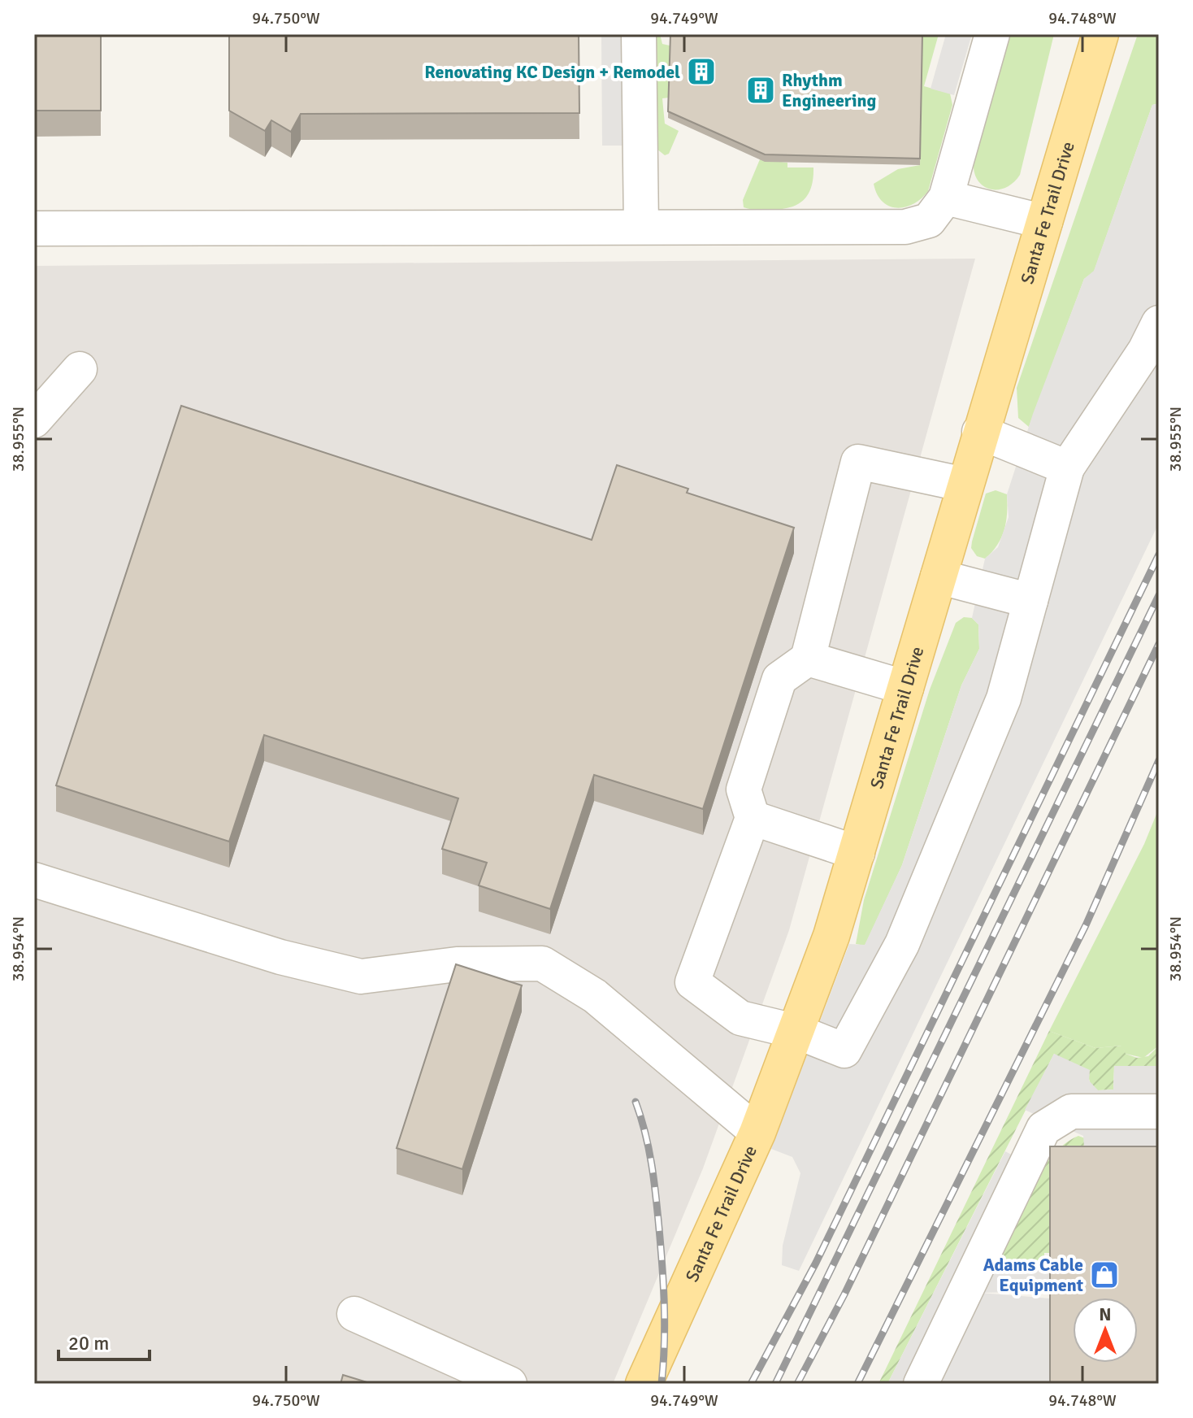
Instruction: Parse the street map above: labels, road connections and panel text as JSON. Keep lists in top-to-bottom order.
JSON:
{
  "streets": {
    "main road": ["Santa Fe Trail Drive"]
  },
  "places": {
    "building": ["Renovating KC Design + Remodel", "Rhythm Engineering"],
    "shop": ["Adams Cable Equipment"]
  },
  "scale_bar": "20 m",
  "north": "top",
  "coordinates": [
    "94.750°W",
    "94.749°W",
    "94.748°W",
    "38.955°N",
    "38.954°N"
  ]
}
